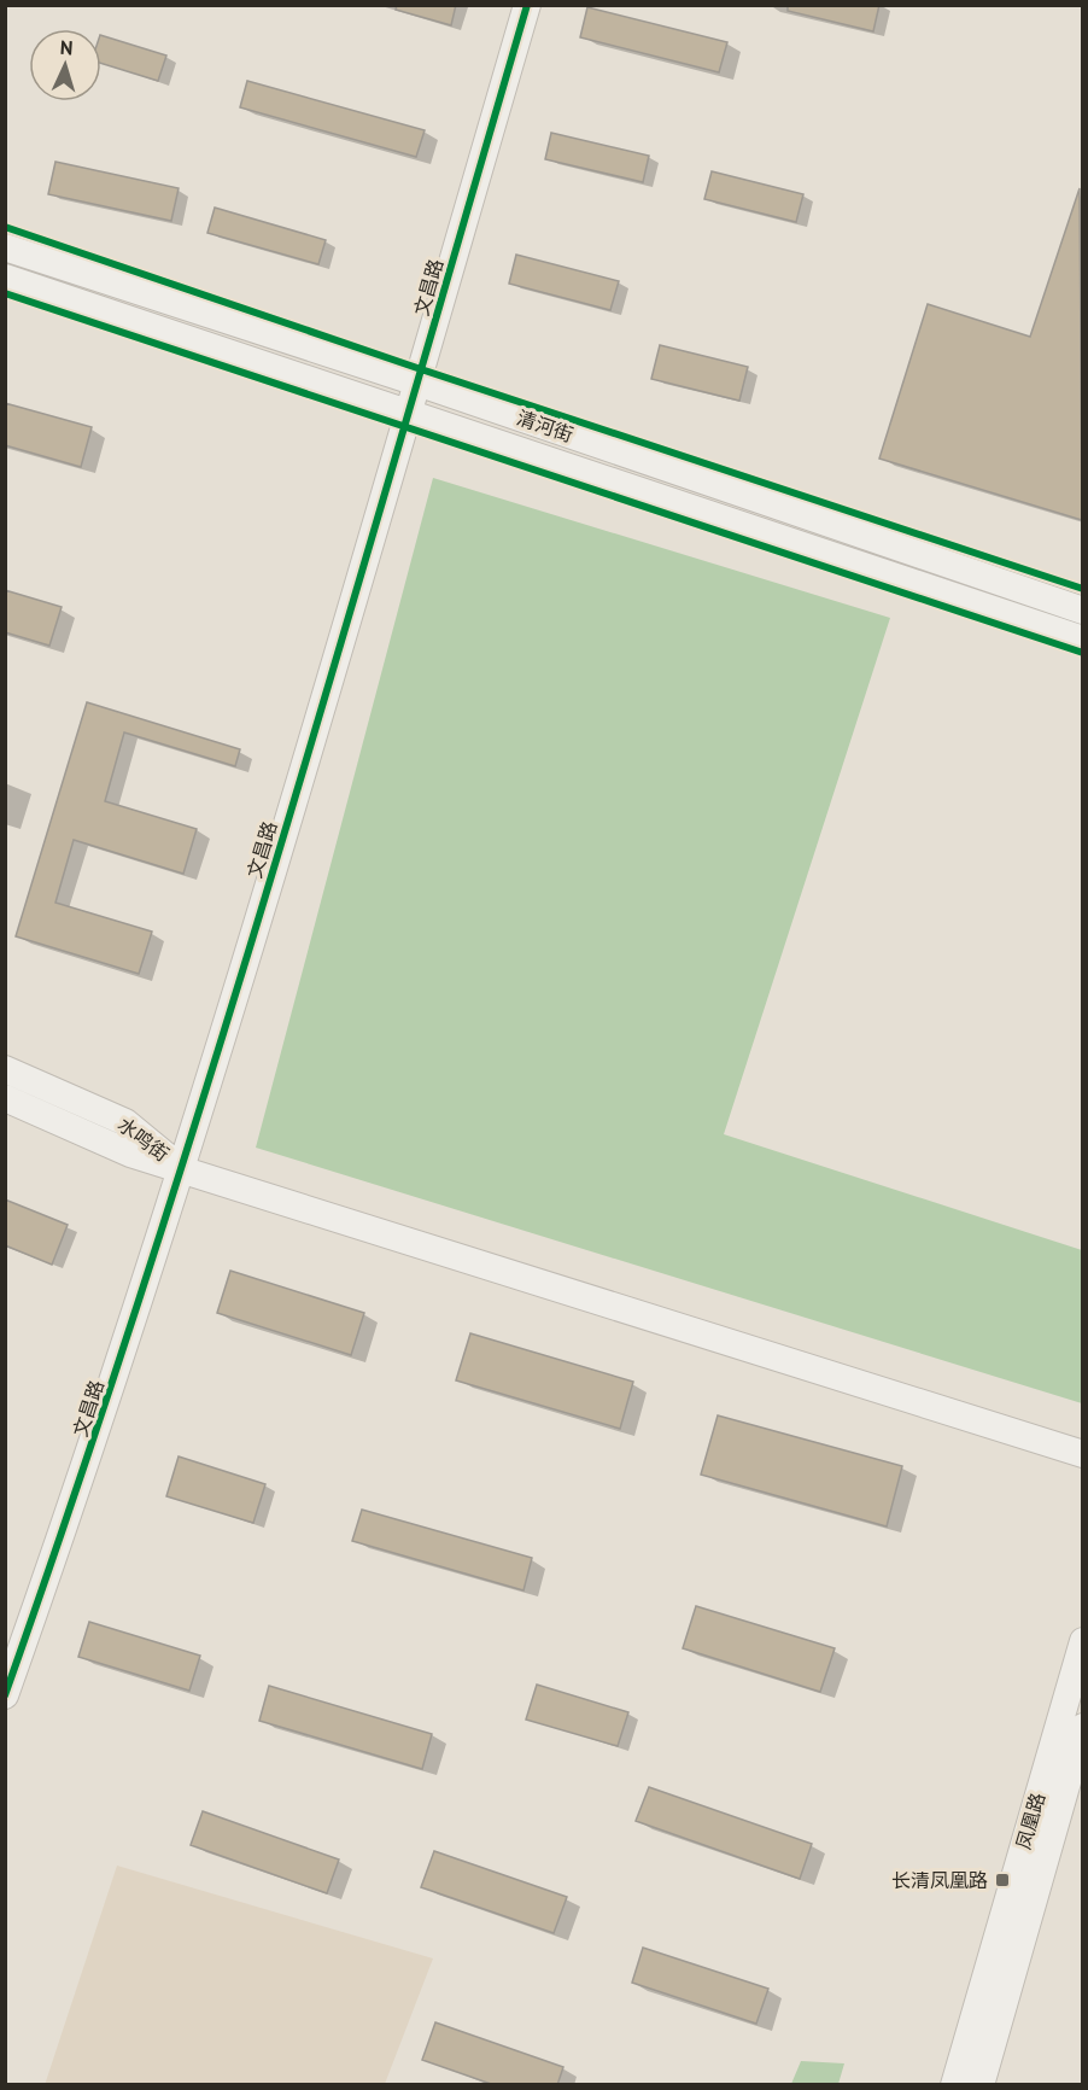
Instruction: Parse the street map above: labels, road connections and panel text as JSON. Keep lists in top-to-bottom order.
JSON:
{
  "streets": {
    "main road": [
      "文昌路",
      "清河街",
      "水鸣街",
      "凤凰路"
    ]
  },
  "crossings": [
    ["文昌路", "清河街"],
    ["文昌路", "水鸣街"]
  ],
  "places": {
    "transit": ["长清凤凰路"]
  },
  "north": "top"
}
